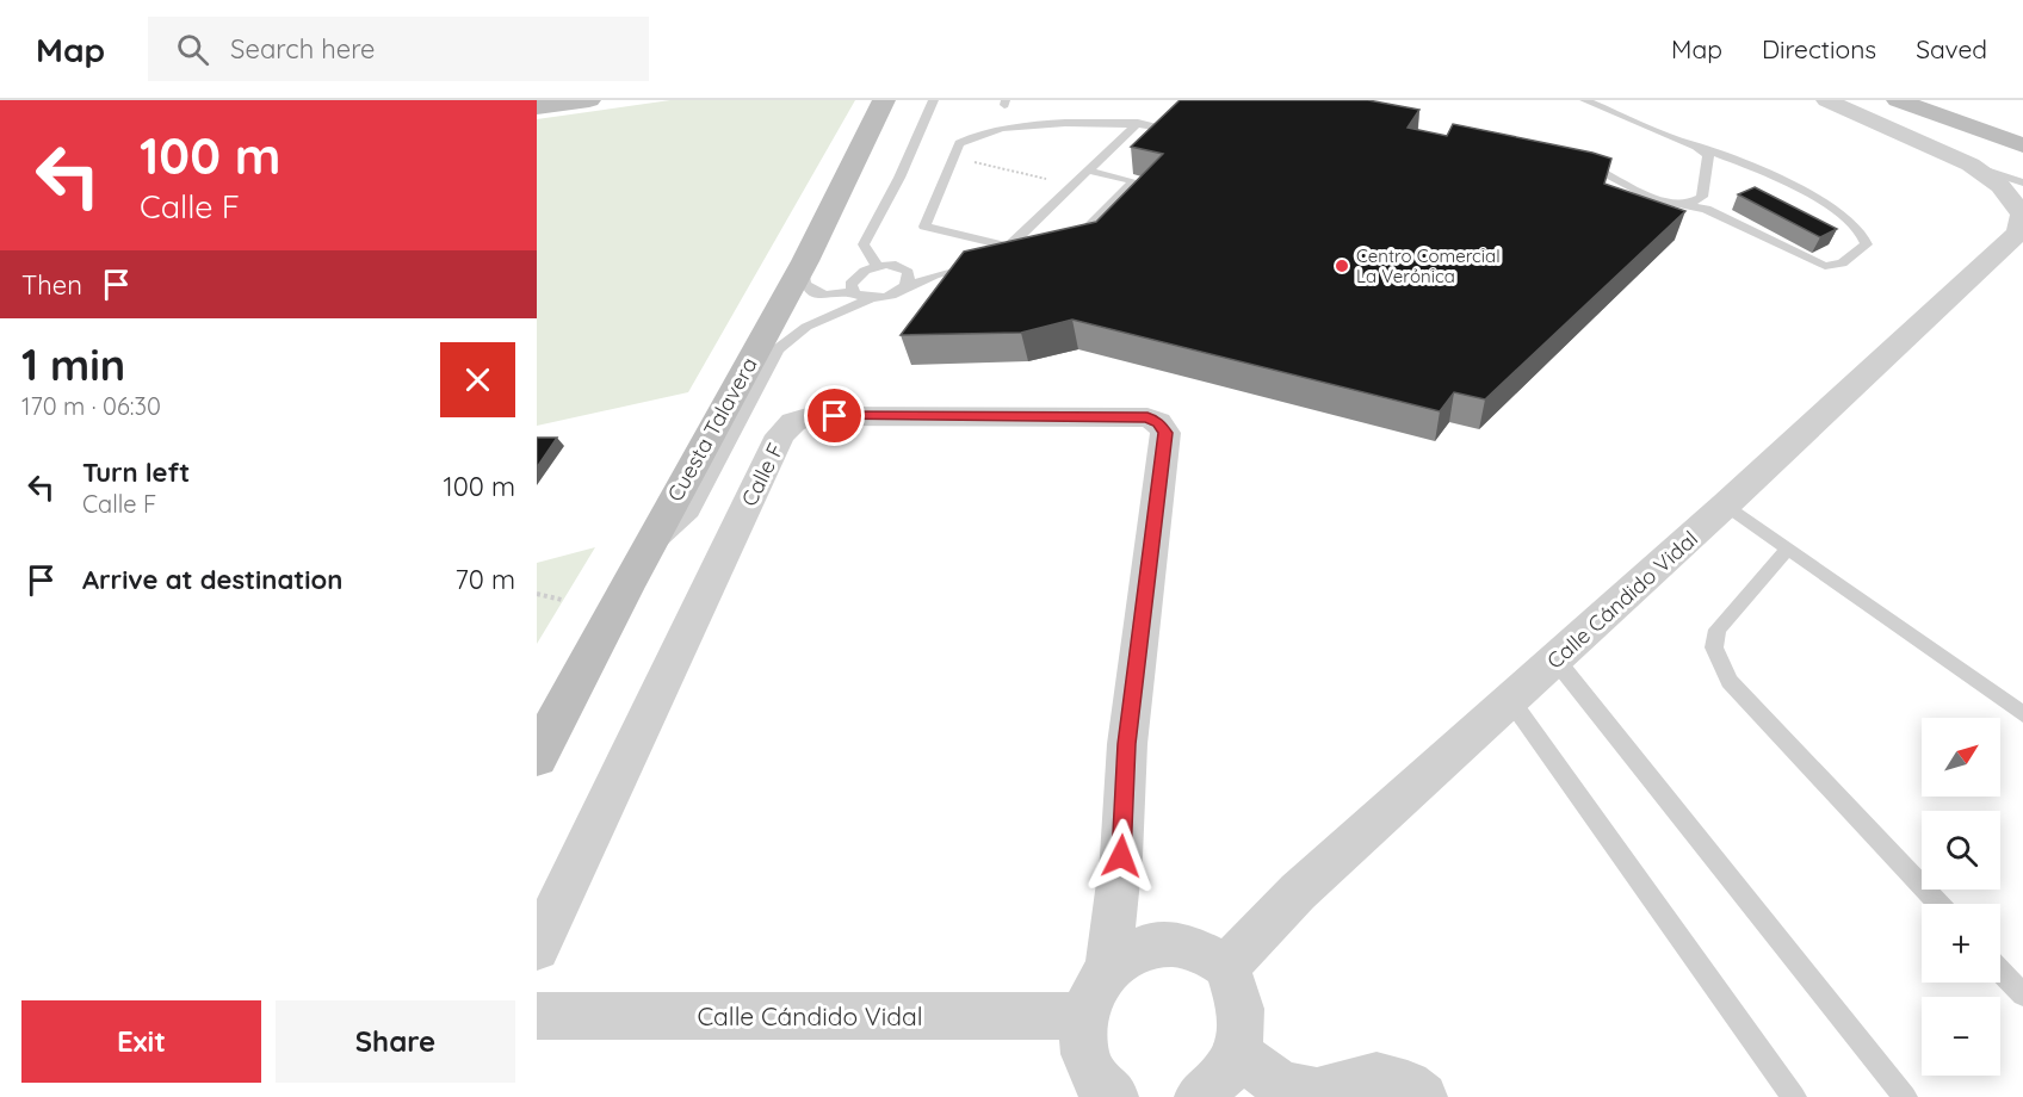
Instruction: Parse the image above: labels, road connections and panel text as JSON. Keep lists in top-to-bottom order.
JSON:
{
  "streets": {
    "main road": ["Cuesta Talavera"],
    "street": ["Calle F", "Calle Cándido Vidal"]
  },
  "places": ["Centro Comercial La Verónica"],
  "north": "top right",
  "page": {
    "header": "Map",
    "search": "Search here",
    "nav": ["Map", "Directions", "Saved"],
    "turn": ["100 m", "Calle F"],
    "then": "Then",
    "heading": ["1 min", "170 m · 06:30"],
    "list": [
      {
        "name": "Turn left",
        "note": "Calle F",
        "value": "100 m"
      },
      {
        "name": "Arrive at destination",
        "value": "70 m"
      }
    ],
    "map_buttons": ["+", "−"],
    "buttons": ["Exit", "Share"]
  }
}
